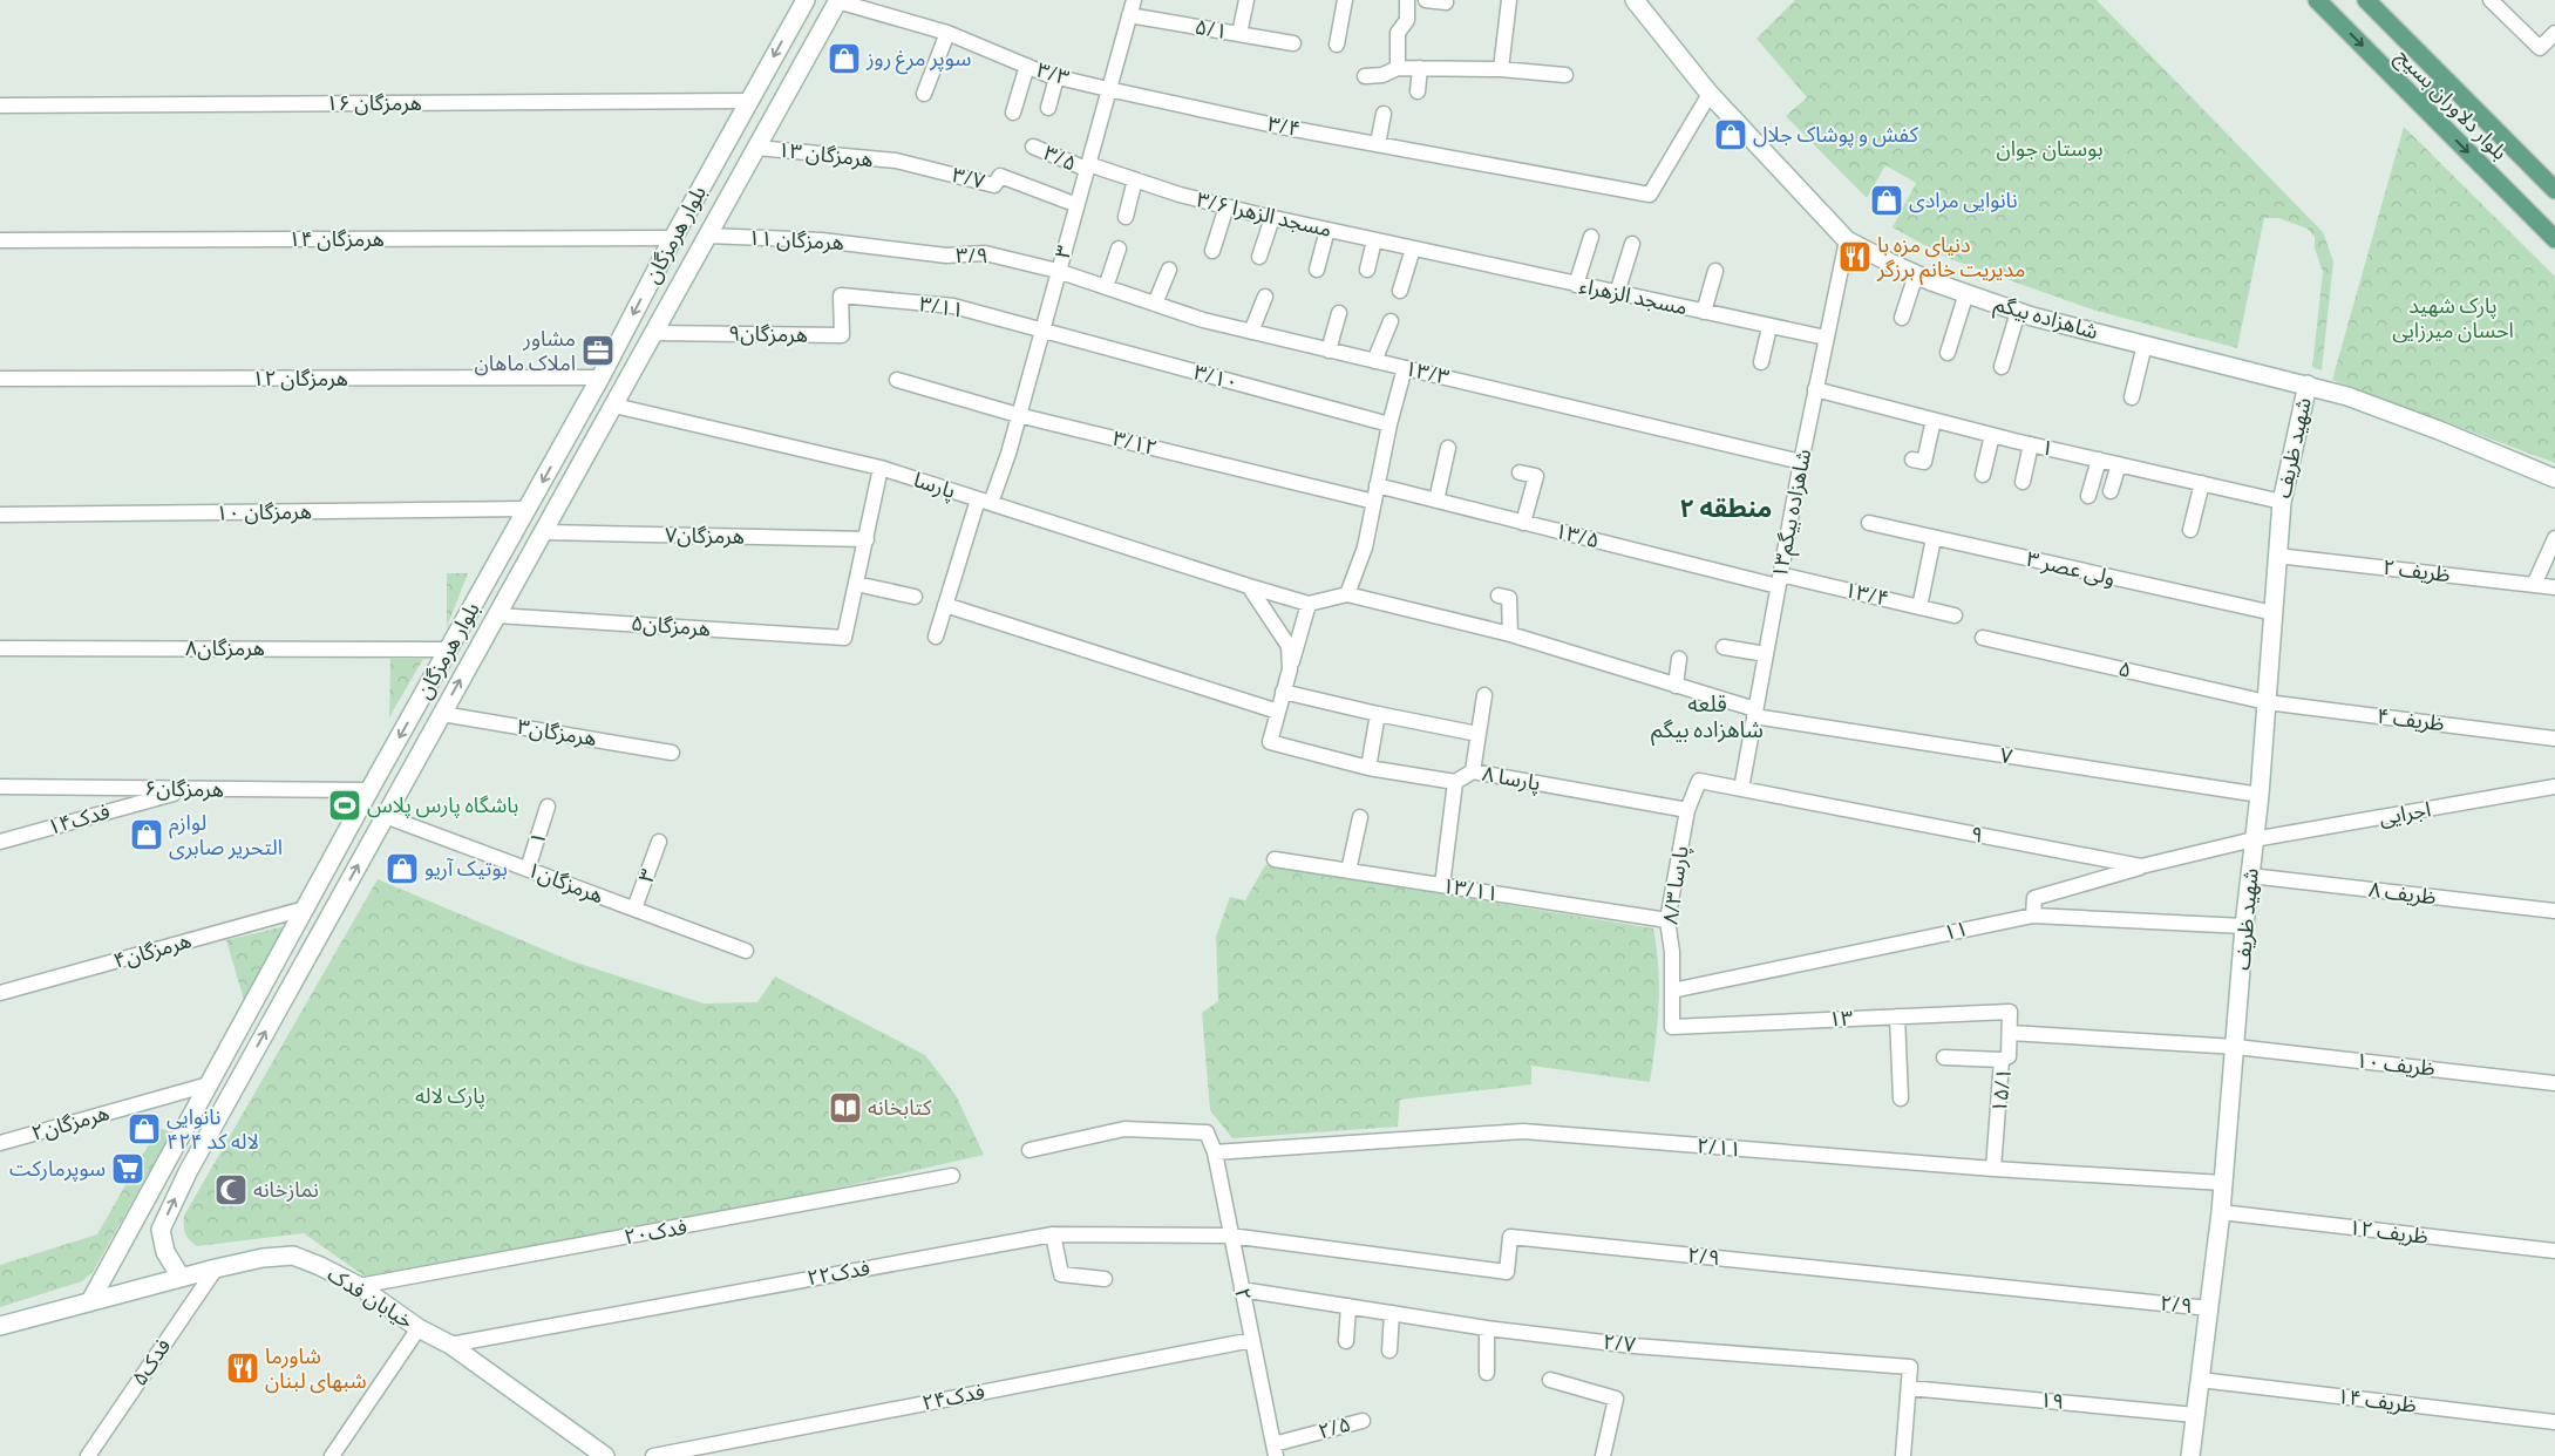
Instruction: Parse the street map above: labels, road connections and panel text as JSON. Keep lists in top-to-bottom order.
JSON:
{
  "streets": {
    "main road": ["بلوار دلاوران بسیج"],
    "street": [
      "۵/۱",
      "۳/۳",
      "هرمزگان ۱۶",
      "۳/۴",
      "هرمزگان ۱۳",
      "۳/۵",
      "۳/۷",
      "مسجد الزهرا ۳/۶",
      "بلوار هرمزگان",
      "هرمزگان ۱۴",
      "هرمزگان ۱۱",
      "۳",
      "۳/۹",
      "مسجد الزهراء",
      "۳/۱۱",
      "شاهزاده بیگم",
      "هرمزگان۹",
      "۱۳/۳",
      "۳/۱۰",
      "هرمزگان ۱۲",
      "۳/۱۲",
      "۱",
      "شهید ظریف",
      "پارسا",
      "هرمزگان ۱۰",
      "شاهزاده بیگم۱۳",
      "هرمزگان۷",
      "۱۳/۵",
      "ولی عصر ۳",
      "ظریف ۲",
      "۱۳/۴",
      "هرمزگان۵",
      "هرمزگان۸",
      "۵",
      "ظریف ۴",
      "هرمزگان۳",
      "۷",
      "۸ پارسا",
      "هرمزگان۶",
      "اجرایی",
      "فدک۱۴",
      "۹",
      "هرمزگان۱",
      "۸/۳ پارسا",
      "۱۳/۱۱",
      "ظریف ۸",
      "۱۱",
      "هرمزگان۴",
      "۱۳",
      "ظریف ۱۰",
      "۱۵/۱",
      "هرمزگان۲",
      "۲/۱۱",
      "فدک۲۰",
      "ظریف ۱۲",
      "۲/۹",
      "فدک۲۲",
      "۲",
      "خیابان فدک",
      "۲/۷",
      "فدک۵",
      "فدک۲۴",
      "۱۹",
      "ظریف ۱۴",
      "۲/۵"
    ]
  },
  "crossings": [
    ["۵/۱", "۳"],
    ["۳/۳", "۳/۴"],
    ["۳/۳", "بلوار هرمزگان"],
    ["۳/۳", "۳"],
    ["هرمزگان ۱۶", "بلوار هرمزگان"],
    ["۳/۴", "۳"],
    ["۳/۴", "شاهزاده بیگم"],
    ["هرمزگان ۱۳", "۳/۷"],
    ["هرمزگان ۱۳", "بلوار هرمزگان"],
    ["۳/۵", "مسجد الزهرا ۳/۶"],
    ["۳/۵", "۳"],
    ["مسجد الزهرا ۳/۶", "۳"],
    ["مسجد الزهرا ۳/۶", "مسجد الزهراء"],
    ["بلوار هرمزگان", "هرمزگان ۱۴"],
    ["بلوار هرمزگان", "هرمزگان ۱۱"],
    ["بلوار هرمزگان", "هرمزگان۹"],
    ["بلوار هرمزگان", "هرمزگان ۱۲"],
    ["بلوار هرمزگان", "پارسا"],
    ["بلوار هرمزگان", "هرمزگان ۱۰"],
    ["بلوار هرمزگان", "هرمزگان۷"],
    ["بلوار هرمزگان", "هرمزگان۵"],
    ["بلوار هرمزگان", "هرمزگان۸"],
    ["بلوار هرمزگان", "هرمزگان۳"],
    ["بلوار هرمزگان", "هرمزگان۶"],
    ["بلوار هرمزگان", "هرمزگان۱"],
    ["بلوار هرمزگان", "هرمزگان۴"],
    ["بلوار هرمزگان", "هرمزگان۲"],
    ["بلوار هرمزگان", "خیابان فدک"],
    ["هرمزگان ۱۱", "۳/۹"],
    ["۳", "۳/۹"],
    ["۳", "۳/۱۱"],
    ["۳", "۱۳/۳"],
    ["۳", "۳/۱۰"],
    ["۳", "۳/۱۲"],
    ["۳", "پارسا"],
    ["۳", "هرمزگان۱"],
    ["۳/۹", "۱۳/۳"],
    ["مسجد الزهراء", "شاهزاده بیگم۱۳"],
    ["۳/۱۱", "هرمزگان۹"],
    ["۳/۱۱", "۳/۱۰"],
    ["شاهزاده بیگم", "شهید ظریف"],
    ["شاهزاده بیگم", "شاهزاده بیگم۱۳"],
    ["۱۳/۳", "شاهزاده بیگم۱۳"],
    ["۱", "شهید ظریف"],
    ["۱", "شاهزاده بیگم۱۳"],
    ["۱", "هرمزگان۱"],
    ["شهید ظریف", "ولی عصر ۳"],
    ["شهید ظریف", "ظریف ۲"],
    ["شهید ظریف", "۵"],
    ["شهید ظریف", "ظریف ۴"],
    ["شهید ظریف", "۷"],
    ["شهید ظریف", "اجرایی"],
    ["شهید ظریف", "۹"],
    ["شهید ظریف", "ظریف ۸"],
    ["شهید ظریف", "۱۱"],
    ["شهید ظریف", "ظریف ۱۰"],
    ["شهید ظریف", "۲/۱۱"],
    ["شهید ظریف", "ظریف ۱۲"],
    ["شهید ظریف", "۲/۹"],
    ["شهید ظریف", "۱۹"],
    ["شهید ظریف", "ظریف ۱۴"],
    ["شاهزاده بیگم۱۳", "۱۳/۵"],
    ["شاهزاده بیگم۱۳", "۱۳/۴"],
    ["شاهزاده بیگم۱۳", "۷"],
    ["شاهزاده بیگم۱۳", "۹"],
    ["۱۳/۵", "۱۳/۴"],
    ["۵", "ظریف ۴"],
    ["۸ پارسا", "۸/۳ پارسا"],
    ["هرمزگان۶", "فدک۱۴"],
    ["اجرایی", "۹"],
    ["۹", "۸/۳ پارسا"],
    ["۸/۳ پارسا", "۱۳/۱۱"],
    ["۸/۳ پارسا", "۱۱"],
    ["۸/۳ پارسا", "۱۳"],
    ["۱۳", "۱۵/۱"],
    ["۱۵/۱", "۲/۱۱"],
    ["۲/۱۱", "۲"],
    ["فدک۲۰", "خیابان فدک"],
    ["۲/۹", "فدک۲۲"],
    ["۲/۹", "۲"],
    ["فدک۲۲", "۲"],
    ["فدک۲۲", "خیابان فدک"],
    ["۲", "۲/۷"],
    ["۲", "فدک۲۴"],
    ["۲", "۲/۵"],
    ["خیابان فدک", "فدک۵"],
    ["۲/۷", "۱۹"]
  ],
  "districts": ["منطقه ۲", "قلعه شاهزاده بیگم"],
  "parks": ["بوستان جوان", "پارک شهید احسان میرزایی", "پارک لاله"],
  "places": {
    "shop": [
      "سوپر مرغ روز",
      "کفش و پوشاک جلال",
      "نانوایی مرادی",
      "لوازم التحریر صابری",
      "بوتیک آریو",
      "نانوایی لاله کد ۴۲۴"
    ],
    "restaurant": ["دنیای مزه با مدیریت خانم برزگر", "شاورما شبهای لبنان"],
    "office": ["مشاور املاک ماهان"],
    "sports": ["باشگاه پارس پلاس"],
    "library": ["کتابخانه"],
    "supermarket": ["سوپرمارکت"],
    "mosque": ["نمازخانه"]
  }
}
